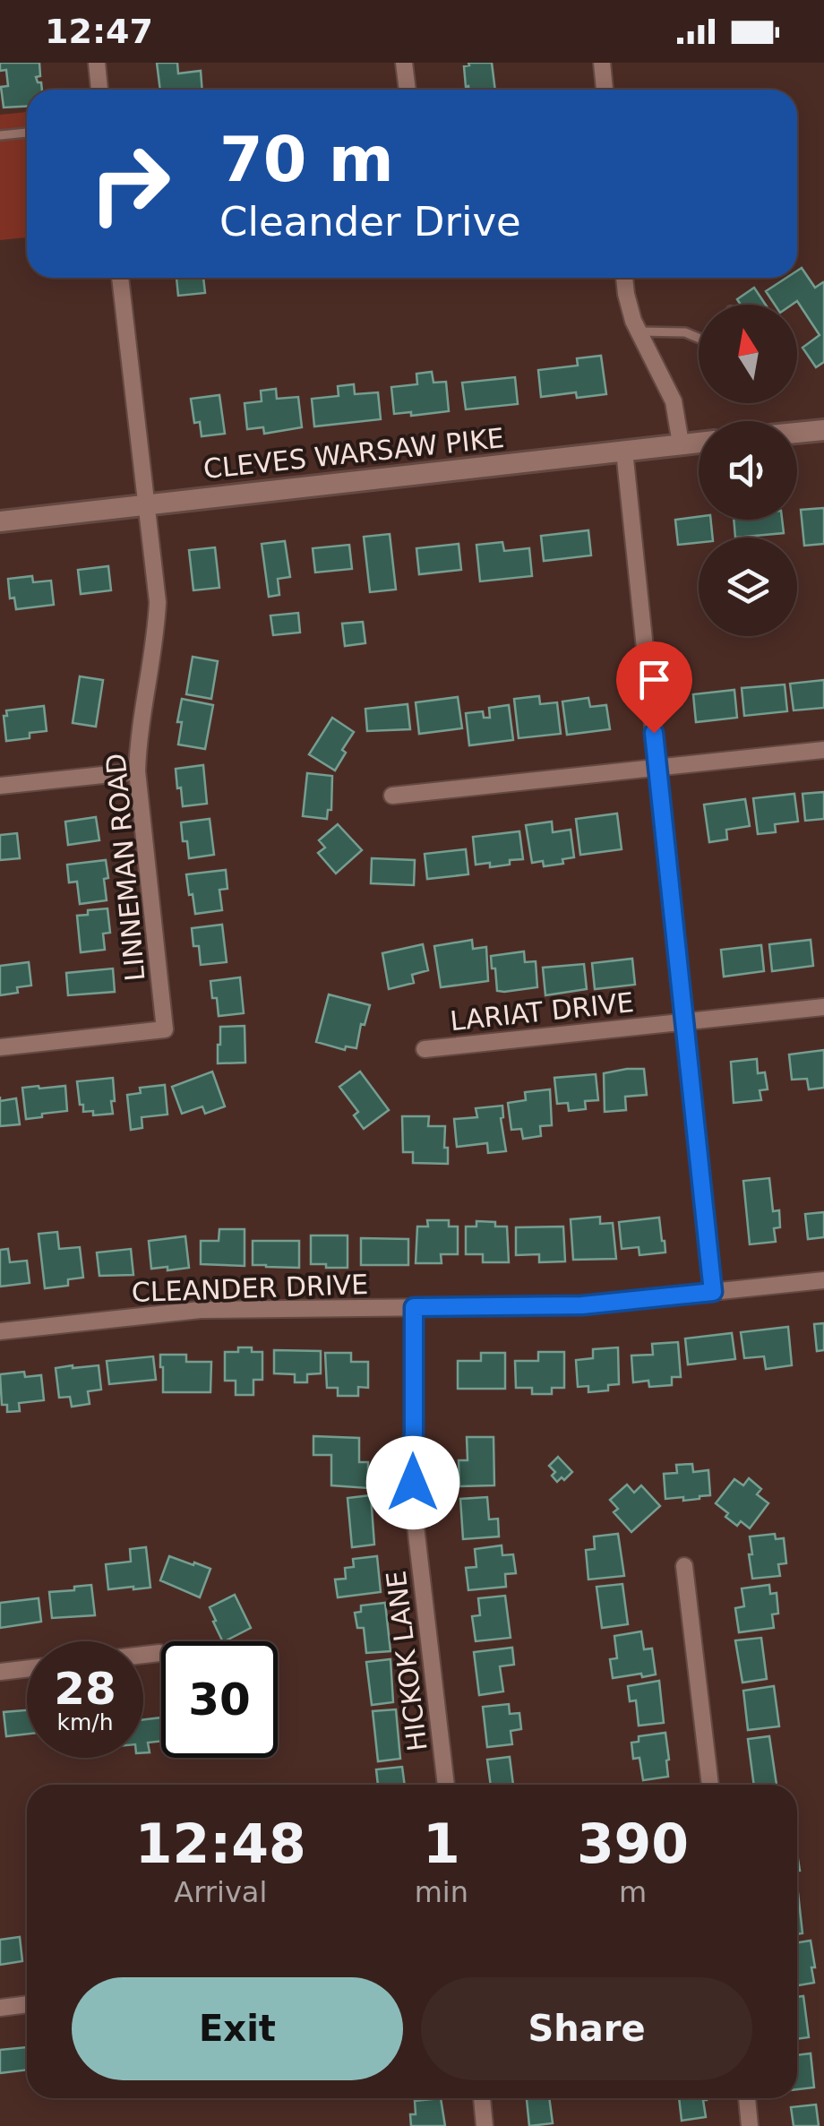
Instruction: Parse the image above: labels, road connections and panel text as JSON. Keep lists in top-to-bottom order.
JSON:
{
  "streets": {
    "street": [
      "CLEVES WARSAW PIKE",
      "LINNEMAN ROAD",
      "LARIAT DRIVE",
      "CLEANDER DRIVE",
      "HICKOK LANE"
    ]
  },
  "crossings": [
    ["CLEVES WARSAW PIKE", "LINNEMAN ROAD"],
    ["CLEANDER DRIVE", "HICKOK LANE"]
  ],
  "north": "top",
  "page": {
    "status": "12:47",
    "turn": ["70 m", "Cleander Drive"],
    "speed": "28 km/h",
    "limit": "30",
    "eta": [
      "12:48",
      "Arrival",
      "1",
      "min",
      "390",
      "m"
    ],
    "buttons": ["Exit", "Share"]
  }
}
